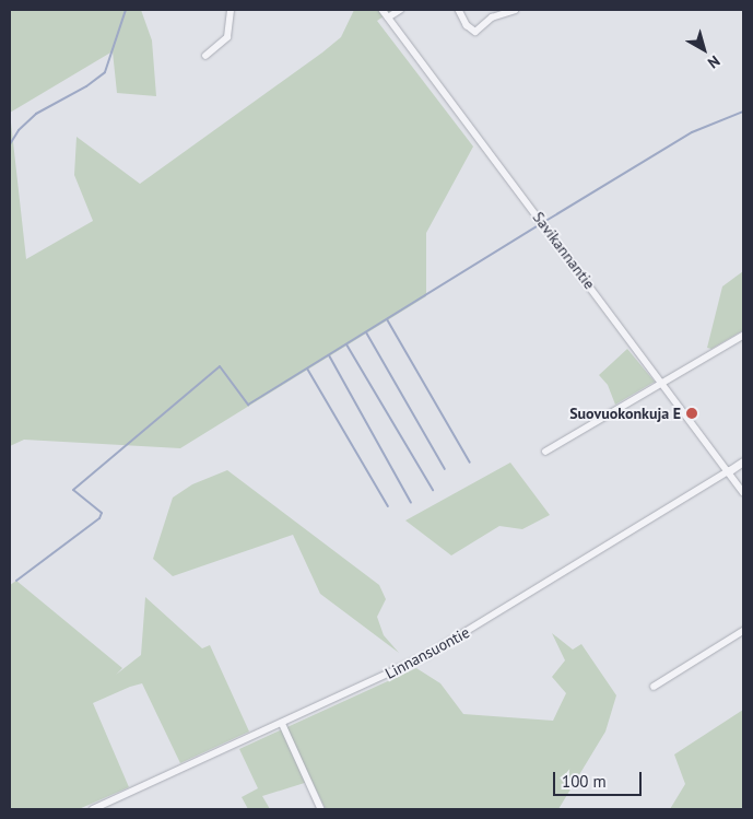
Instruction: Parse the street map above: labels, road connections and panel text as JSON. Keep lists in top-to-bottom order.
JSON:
{
  "streets": {
    "street": ["Savikannantie", "Linnansuontie"]
  },
  "crossings": [
    ["Savikannantie", "Linnansuontie"]
  ],
  "places": ["Suovuokonkuja E"],
  "scale_bar": "100 m",
  "north": "bottom right"
}
